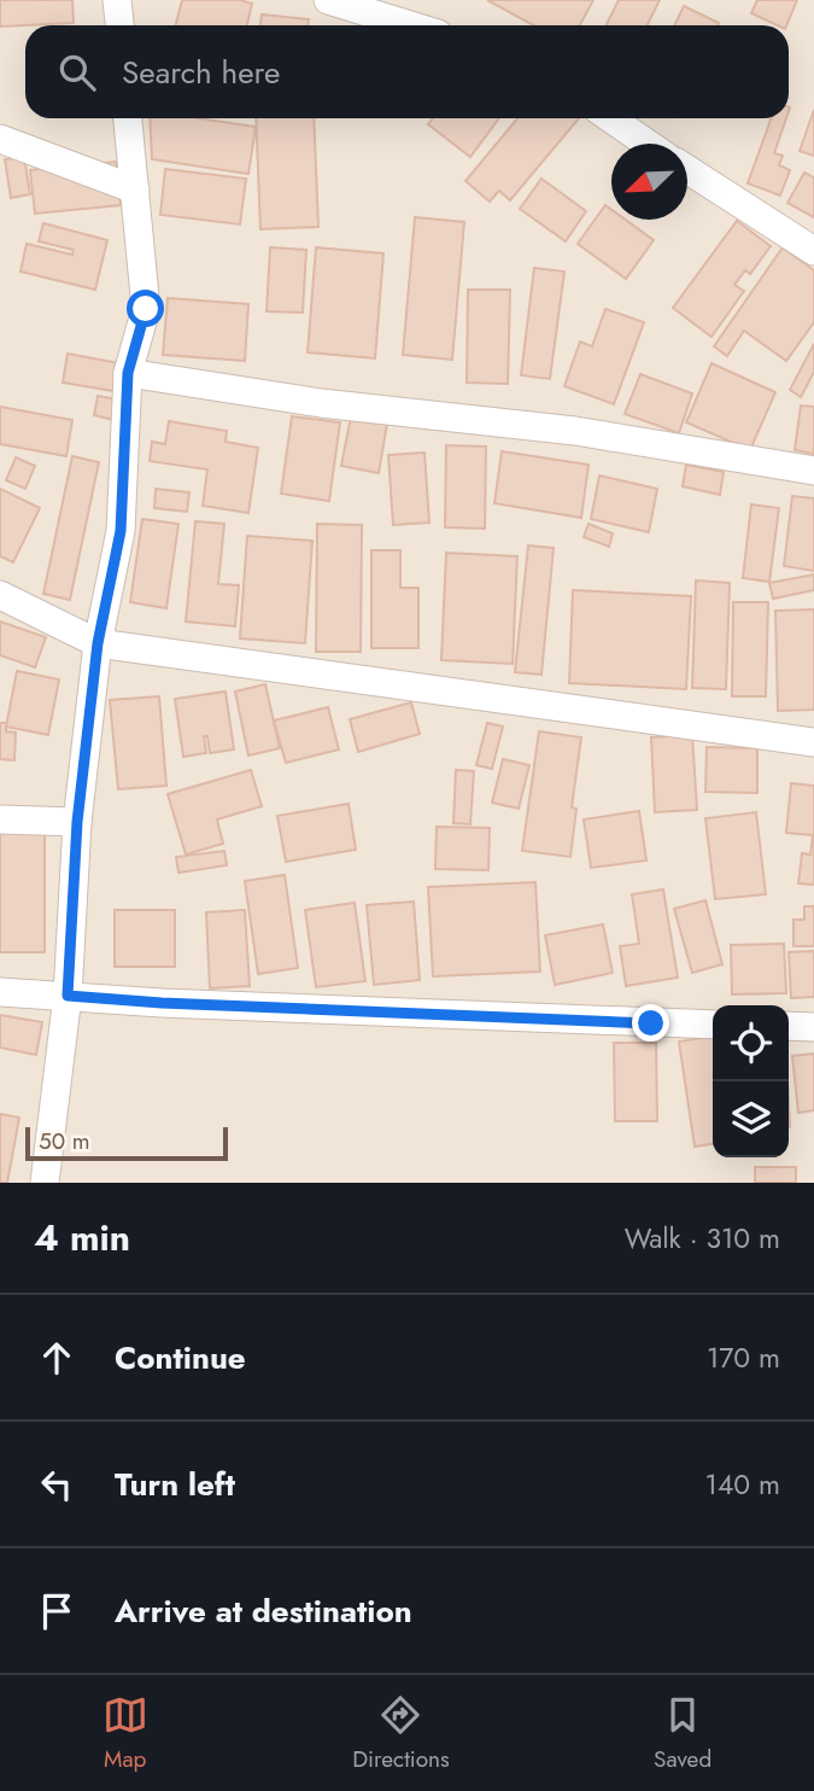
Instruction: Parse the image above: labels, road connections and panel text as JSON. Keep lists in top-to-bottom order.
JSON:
{
  "scale_bar": "50 m",
  "north": "bottom left",
  "page": {
    "search": "Search here",
    "scale": "50 m",
    "heading": ["4 min", "Walk · 310 m"],
    "list": [
      ["Continue", "170 m"],
      ["Turn left", "140 m"],
      "Arrive at destination"
    ],
    "nav": ["Map", "Directions", "Saved"]
  }
}
